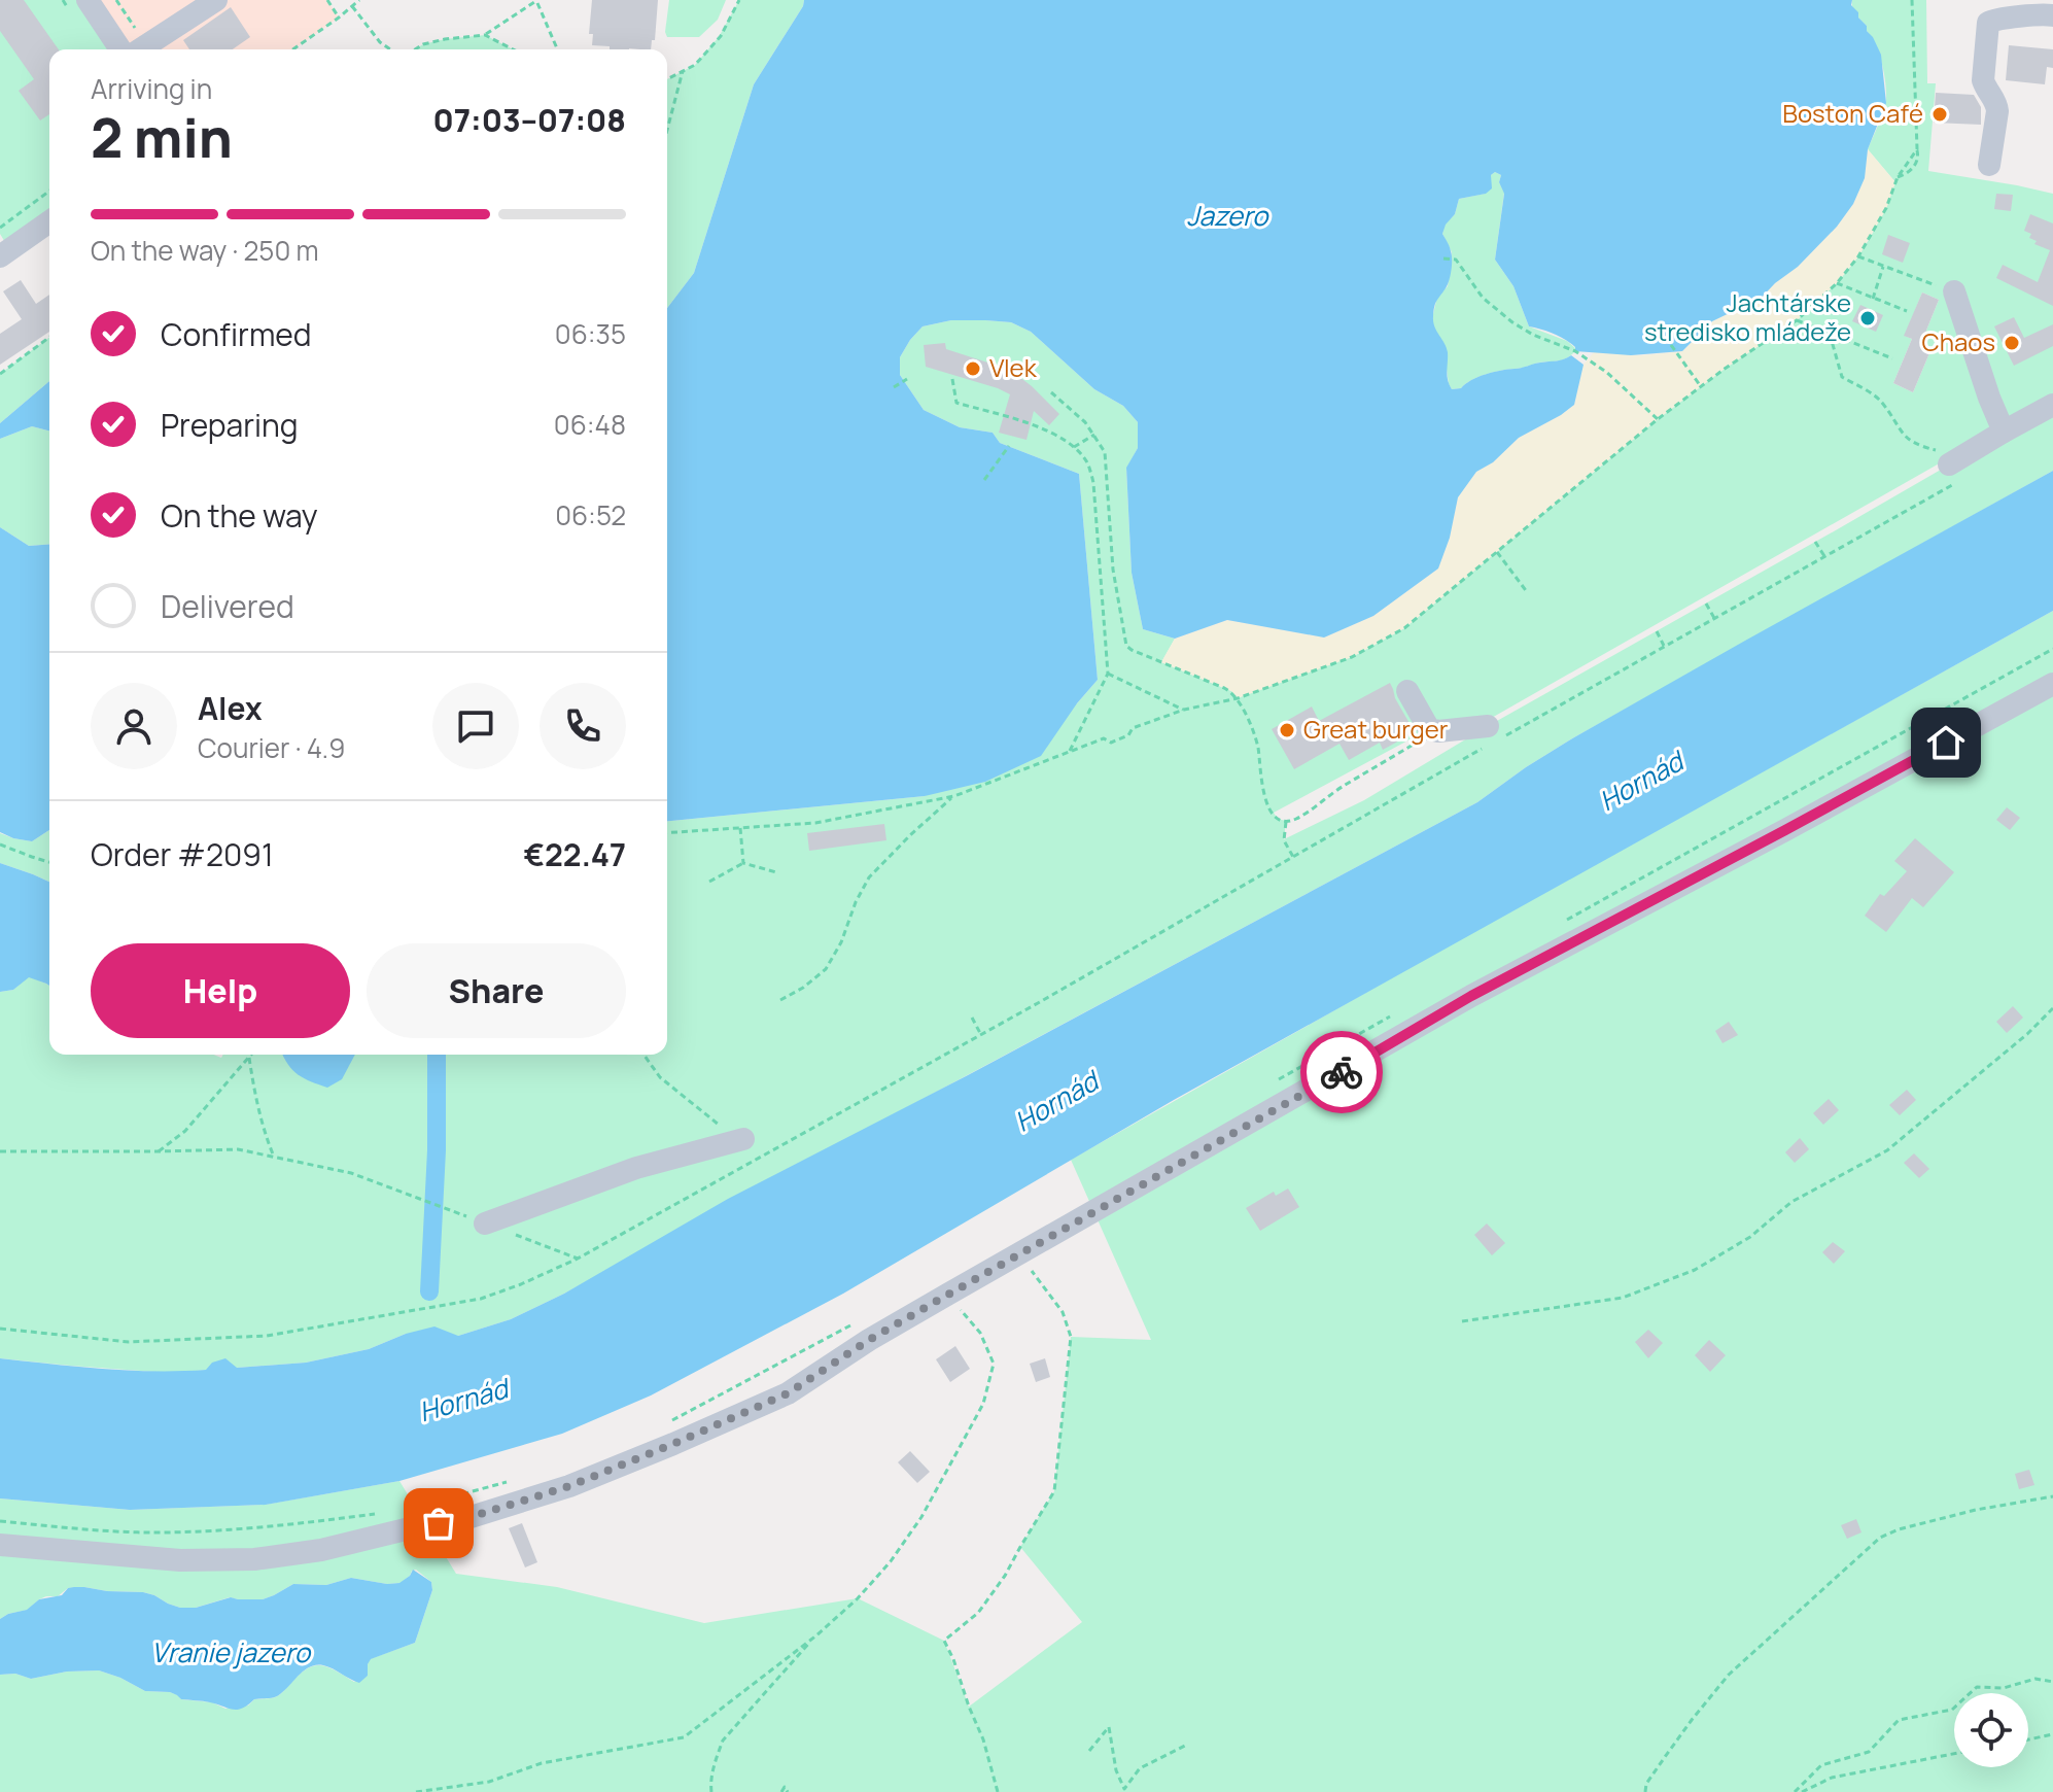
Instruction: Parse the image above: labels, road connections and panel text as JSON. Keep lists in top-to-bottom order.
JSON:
{
  "water": ["Jazero", "Hornád", "Vranie jazero"],
  "places": [
    "Boston Café",
    "Jachtárske stredisko mládeže",
    "Chaos",
    "Vlek",
    "Great burger"
  ],
  "page": {
    "heading": ["2 min", "Arriving in", "07:03–07:08"],
    "panel": [
      "Alex",
      "Courier · 4.9",
      "Order #2091",
      "€22.47"
    ],
    "bar": "On the way · 250 m",
    "list": [
      ["Confirmed", "06:35"],
      ["Preparing", "06:48"],
      ["On the way", "06:52"],
      "Delivered"
    ],
    "buttons": ["Help", "Share"]
  }
}
